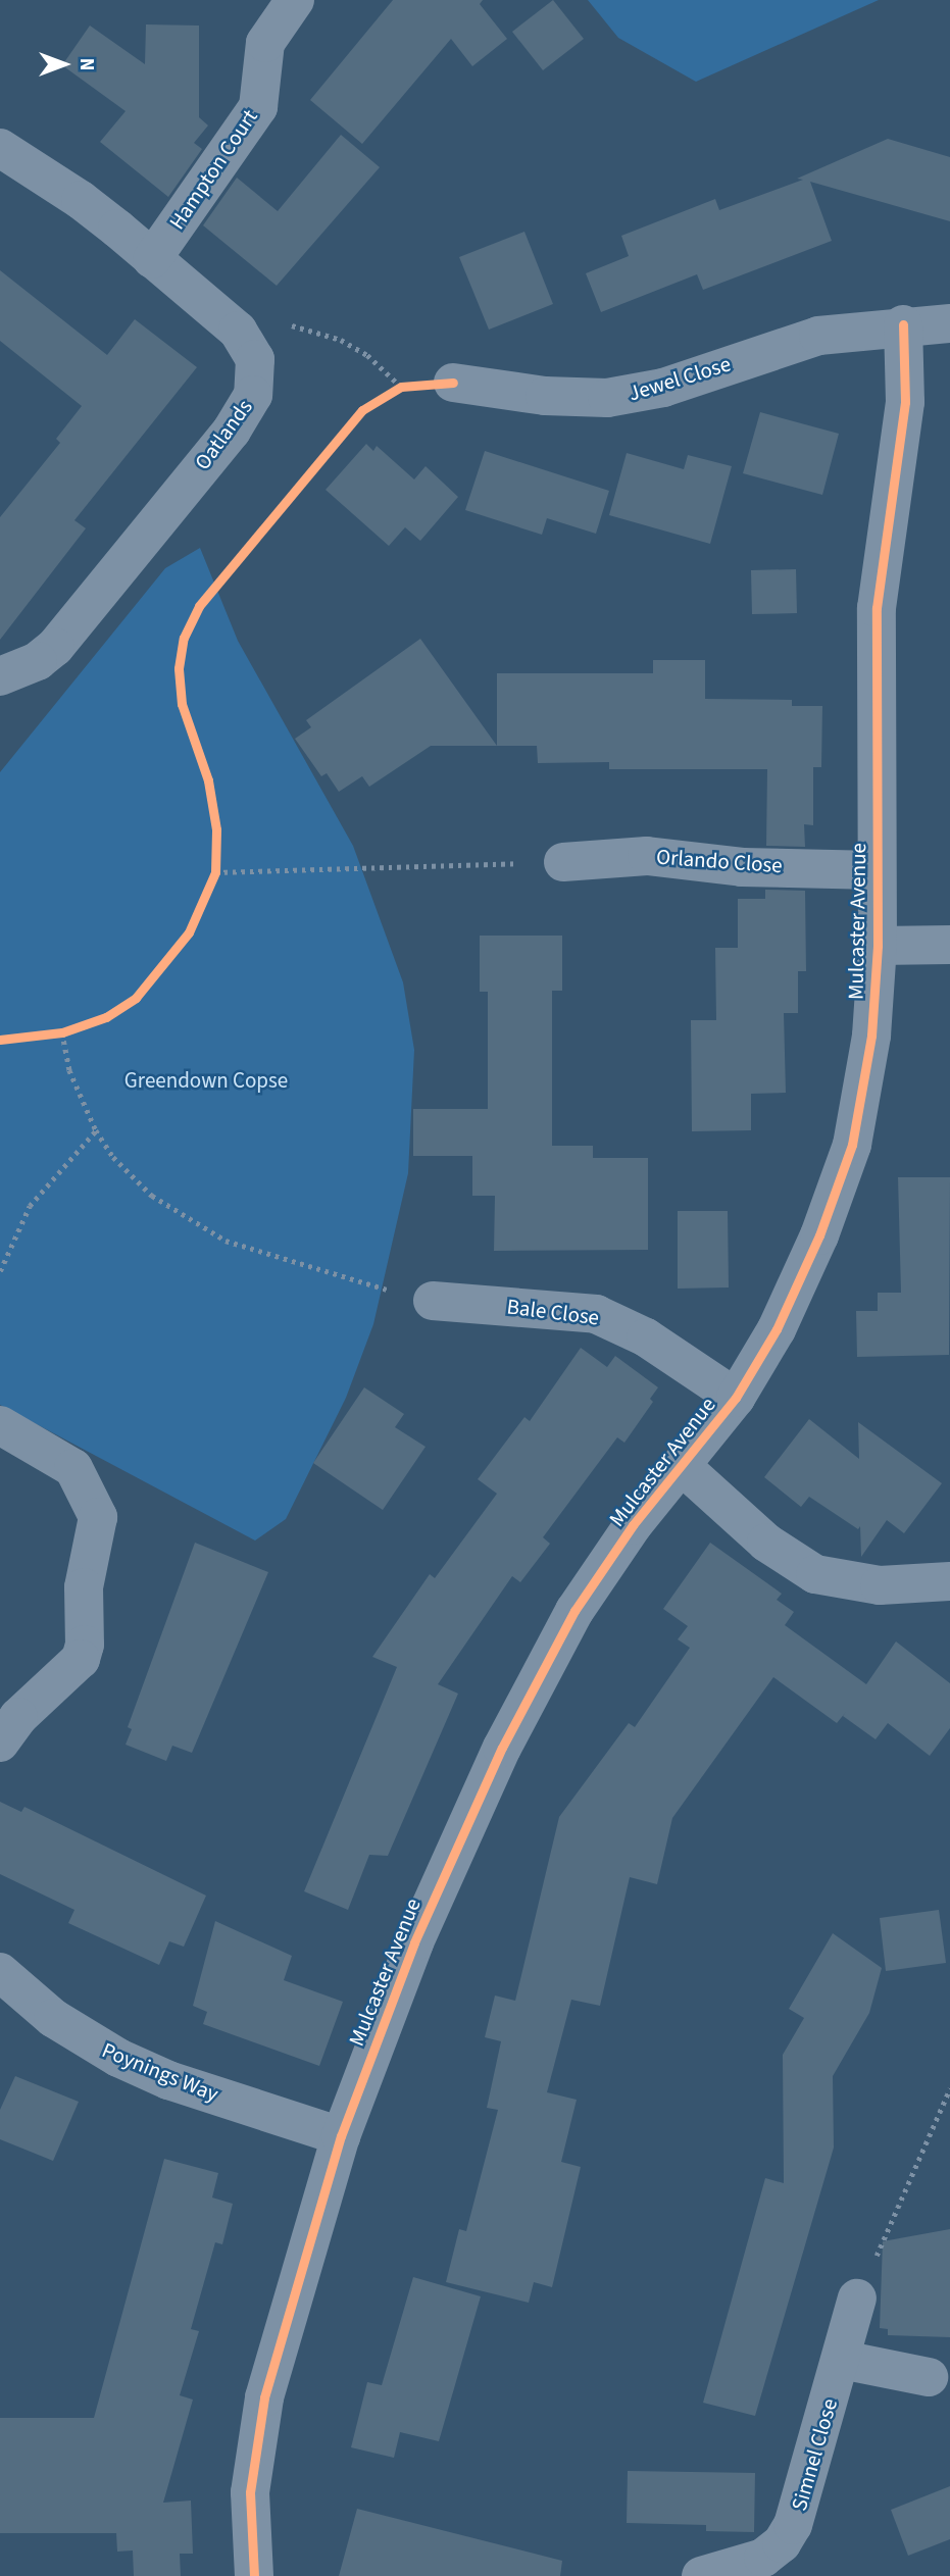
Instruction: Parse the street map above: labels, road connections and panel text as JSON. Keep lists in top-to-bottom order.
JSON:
{
  "streets": {
    "street": [
      "Hampton Court",
      "Jewel Close",
      "Oatlands",
      "Orlando Close",
      "Mulcaster Avenue",
      "Bale Close",
      "Poynings Way",
      "Simnel Close"
    ]
  },
  "crossings": [
    ["Hampton Court", "Oatlands"],
    ["Jewel Close", "Mulcaster Avenue"],
    ["Orlando Close", "Mulcaster Avenue"],
    ["Mulcaster Avenue", "Bale Close"],
    ["Mulcaster Avenue", "Poynings Way"]
  ],
  "parks": ["Greendown Copse"],
  "north": "right"
}
